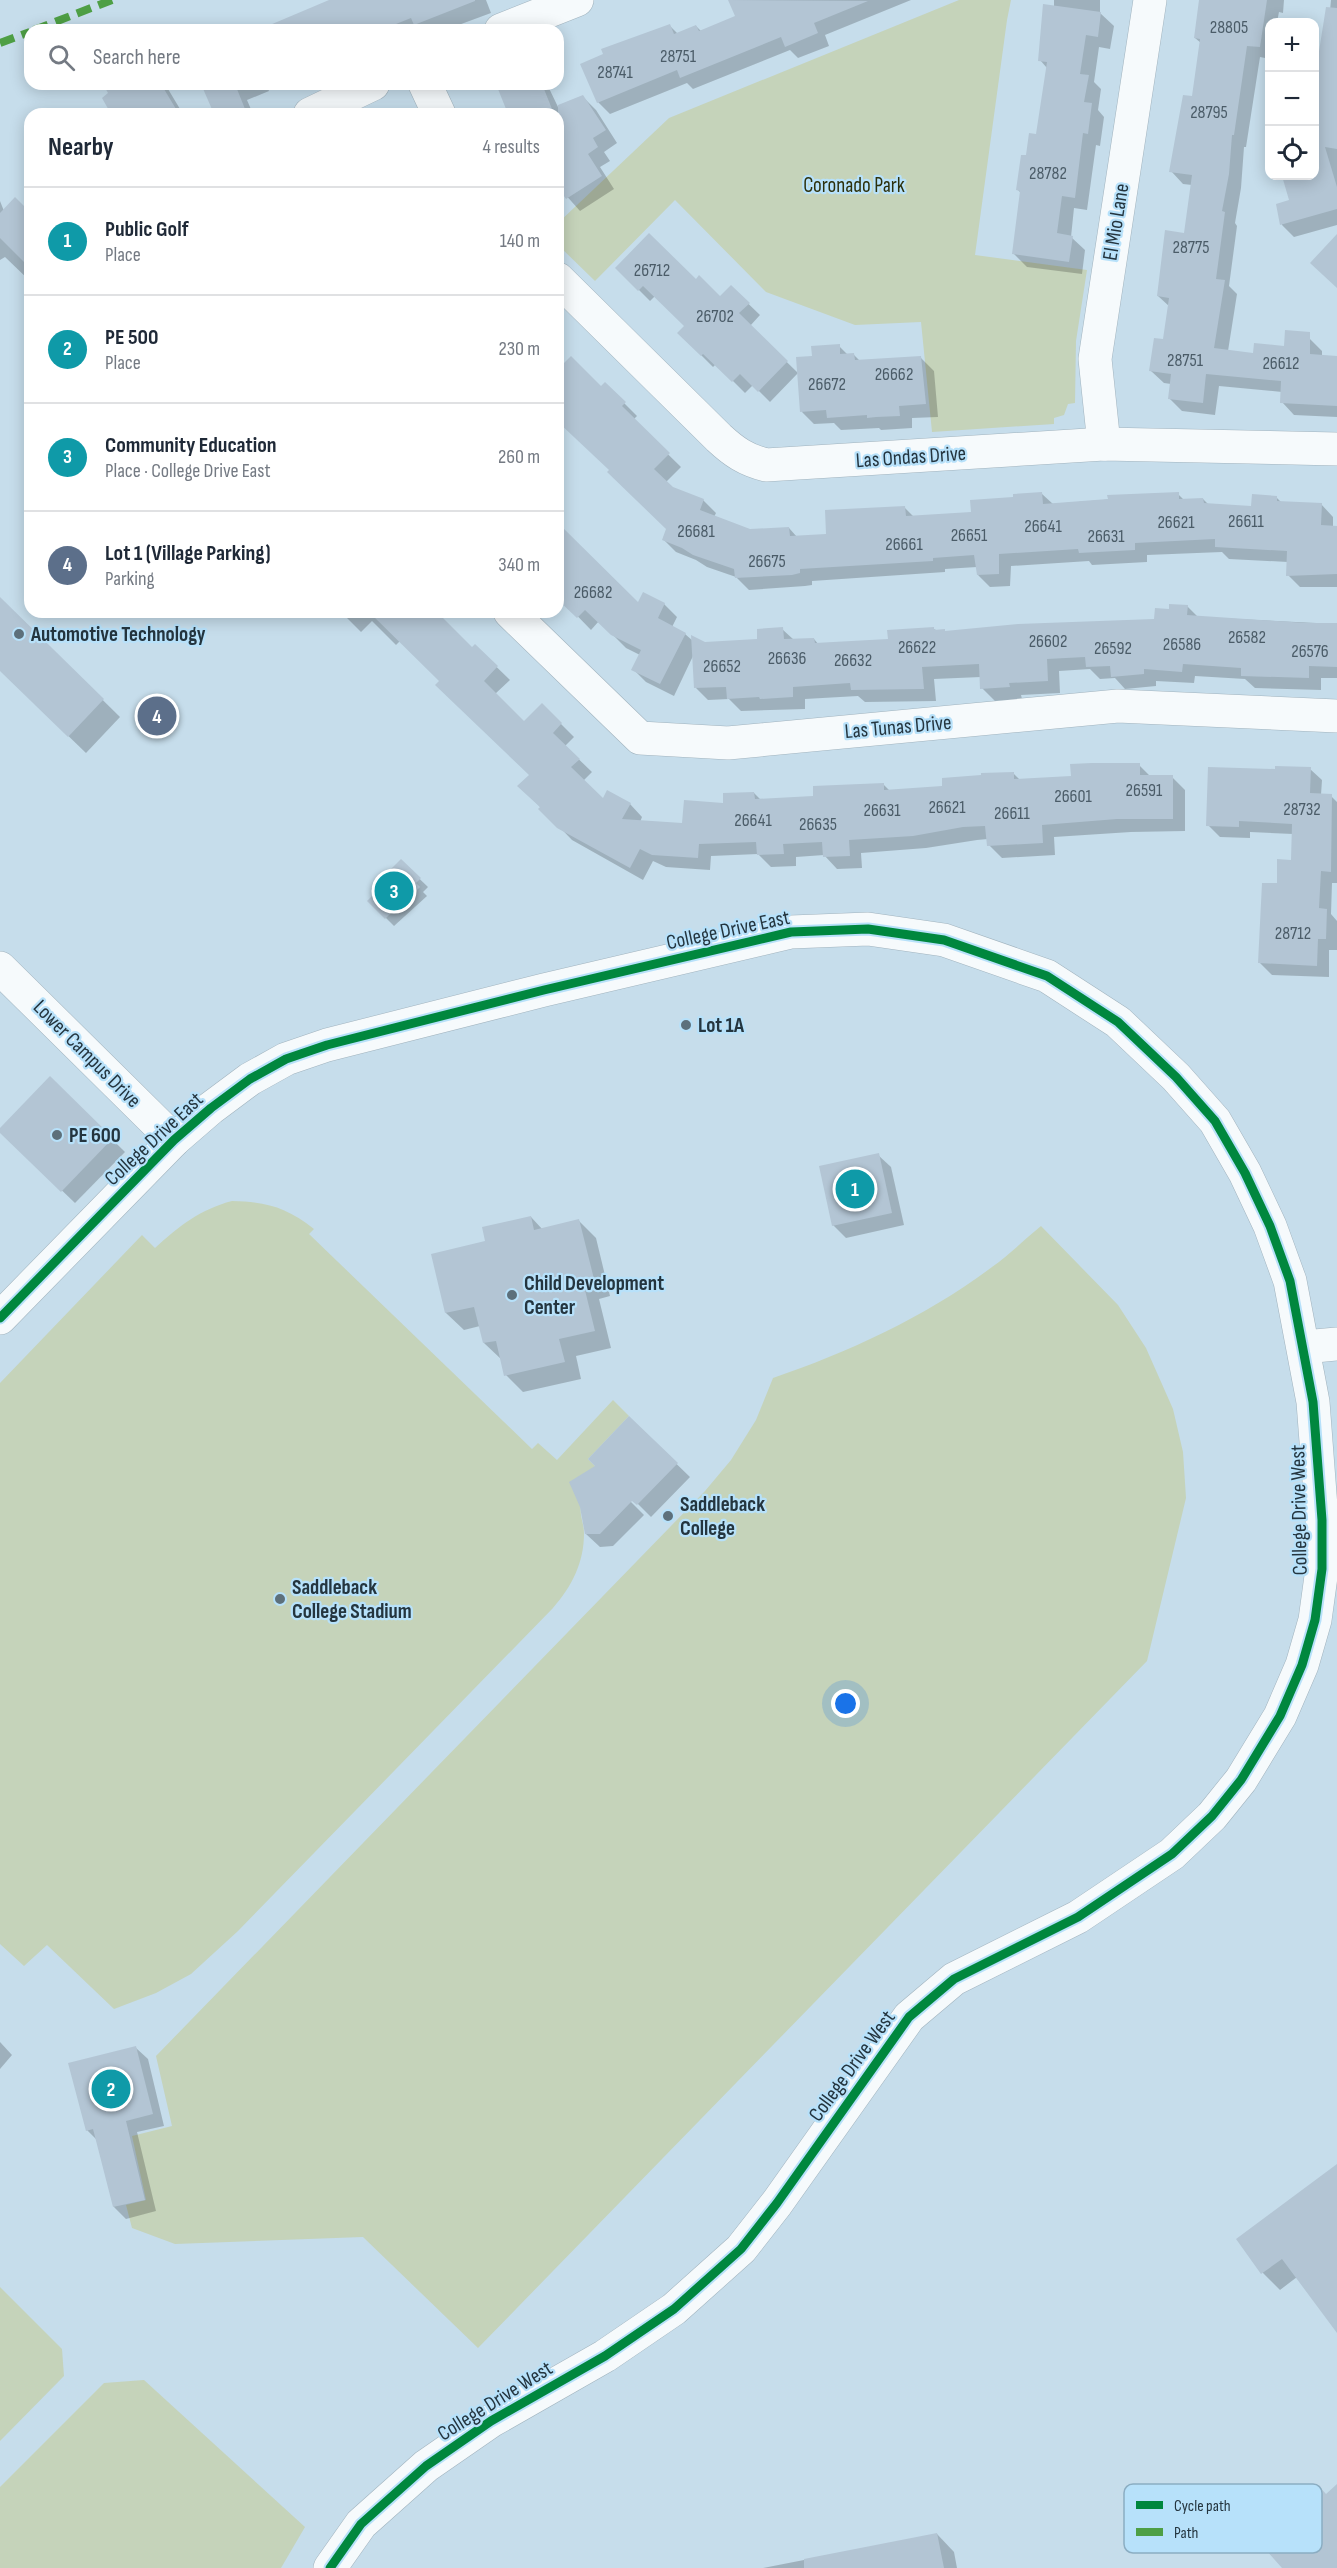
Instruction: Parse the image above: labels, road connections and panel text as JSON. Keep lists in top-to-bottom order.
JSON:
{
  "streets": {
    "street": [
      "El Mio Lane",
      "Las Ondas Drive",
      "Las Tunas Drive",
      "College Drive East",
      "Lower Campus Drive",
      "College Drive West"
    ]
  },
  "crossings": [
    ["El Mio Lane", "Las Ondas Drive"],
    ["College Drive East", "Lower Campus Drive"],
    ["College Drive East", "College Drive West"]
  ],
  "parks": ["Coronado Park"],
  "places": [
    "Automotive Technology",
    "Lot 1A",
    "PE 600",
    "Child Development Center",
    "Saddleback College",
    "Saddleback College Stadium"
  ],
  "house_numbers": [
    "28805",
    "28751",
    "28741",
    "28795",
    "28782",
    "28775",
    "26712",
    "26702",
    "28751",
    "26612",
    "26662",
    "26672",
    "26611",
    "26621",
    "26641",
    "26681",
    "26651",
    "26631",
    "26661",
    "26675",
    "26682",
    "26582",
    "26602",
    "26586",
    "26622",
    "26592",
    "26576",
    "26636",
    "26632",
    "26652",
    "26591",
    "26601",
    "26621",
    "28732",
    "26631",
    "26611",
    "26641",
    "26635",
    "28712"
  ],
  "legend": ["Cycle path", "Path"],
  "page": {
    "map_buttons": ["+", "−"],
    "search": "Search here",
    "heading": ["Nearby", "4 results"],
    "list": [
      {
        "mark": "1",
        "name": "Public Golf",
        "note": "Place",
        "value": "140 m"
      },
      {
        "mark": "2",
        "name": "PE 500",
        "note": "Place",
        "value": "230 m"
      },
      {
        "mark": "3",
        "name": "Community Education",
        "note": "Place · College Drive East",
        "value": "260 m"
      },
      {
        "mark": "4",
        "name": "Lot 1 (Village Parking)",
        "note": "Parking",
        "value": "340 m"
      }
    ],
    "pins": [
      "4",
      "3",
      "1",
      "2"
    ]
  }
}
